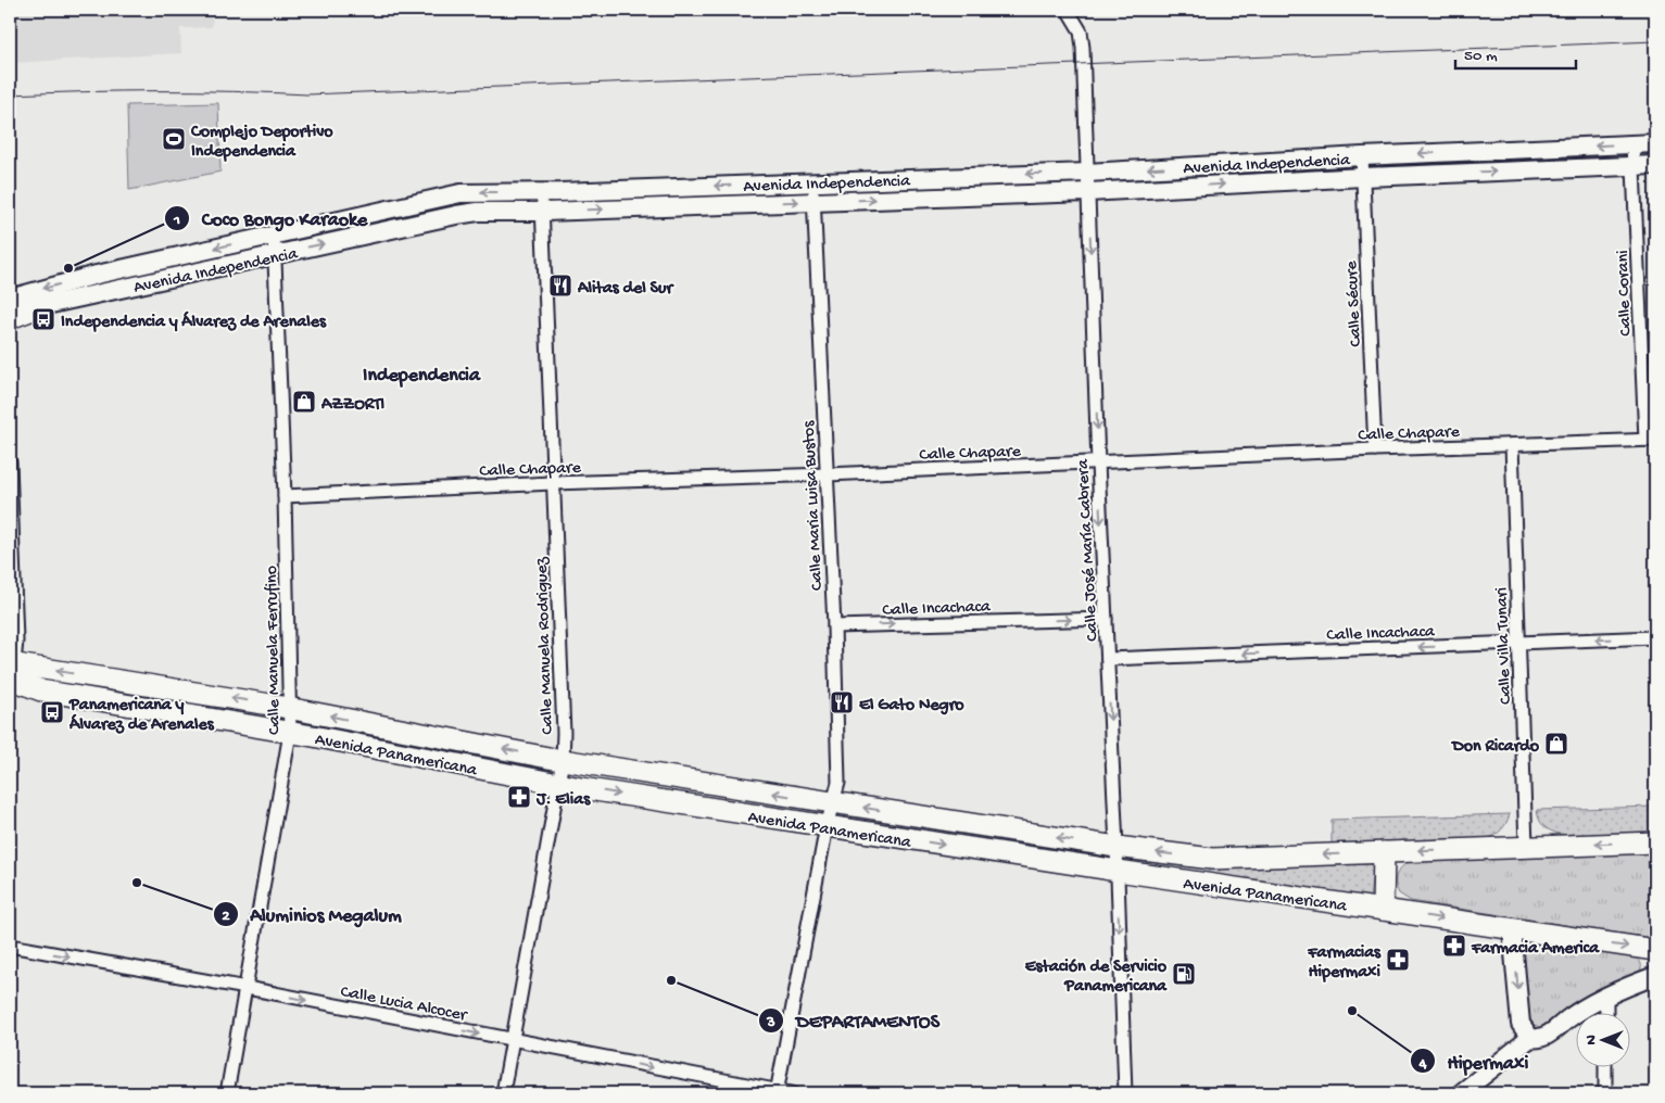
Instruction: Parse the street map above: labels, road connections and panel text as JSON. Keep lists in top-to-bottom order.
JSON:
{
  "streets": {
    "main road": ["Avenida Independencia", "Avenida Panamericana"],
    "street": [
      "Calle Corani",
      "Calle Sécure",
      "Calle Chapare",
      "Calle Maria Luisa Bustos",
      "Calle José María Cabrera",
      "Calle Incachaca",
      "Calle Manuela Rodriguez",
      "Calle Villa Tunari",
      "Calle Manuela Ferrufino",
      "Calle Lucia Alcocer"
    ]
  },
  "crossings": [
    ["Avenida Independencia", "Calle Corani"],
    ["Avenida Independencia", "Calle Sécure"],
    ["Avenida Independencia", "Calle Maria Luisa Bustos"],
    ["Avenida Independencia", "Calle José María Cabrera"],
    ["Avenida Independencia", "Calle Manuela Rodriguez"],
    ["Avenida Independencia", "Calle Manuela Ferrufino"],
    ["Calle Corani", "Calle Chapare"],
    ["Calle Sécure", "Calle Chapare"],
    ["Calle Chapare", "Calle Maria Luisa Bustos"],
    ["Calle Chapare", "Calle José María Cabrera"],
    ["Calle Chapare", "Calle Manuela Rodriguez"],
    ["Calle Chapare", "Calle Villa Tunari"],
    ["Calle Chapare", "Calle Manuela Ferrufino"],
    ["Calle Maria Luisa Bustos", "Calle Incachaca"],
    ["Calle Maria Luisa Bustos", "Avenida Panamericana"],
    ["Calle Maria Luisa Bustos", "Calle Lucia Alcocer"],
    ["Calle José María Cabrera", "Calle Incachaca"],
    ["Calle José María Cabrera", "Avenida Panamericana"],
    ["Calle Incachaca", "Calle Villa Tunari"],
    ["Calle Manuela Rodriguez", "Avenida Panamericana"],
    ["Calle Manuela Rodriguez", "Calle Lucia Alcocer"],
    ["Calle Villa Tunari", "Avenida Panamericana"],
    ["Calle Manuela Ferrufino", "Avenida Panamericana"],
    ["Calle Manuela Ferrufino", "Calle Lucia Alcocer"]
  ],
  "one_way": ["Calle José María Cabrera", "Calle Lucia Alcocer"],
  "districts": ["Independencia"],
  "places": {
    "sports": ["Complejo Deportivo Independencia"],
    "other": [
      "Coco Bongo Karaoke",
      "Aluminios Megalum",
      "DEPARTAMENTOS",
      "Hipermaxi"
    ],
    "restaurant": ["Alitas del Sur", "El Gato Negro"],
    "bus stop": ["Independencia y Álvarez de Arenales", "Panamericana y Álvarez de Arenales"],
    "shop": ["AZZORTI", "Don Ricardo"],
    "pharmacy": ["J. Elias", "Farmacia America", "Farmacias Hipermaxi"],
    "fuel station": ["Estación de Servicio Panamericana"]
  },
  "scale_bar": "50 m",
  "north": "left"
}
